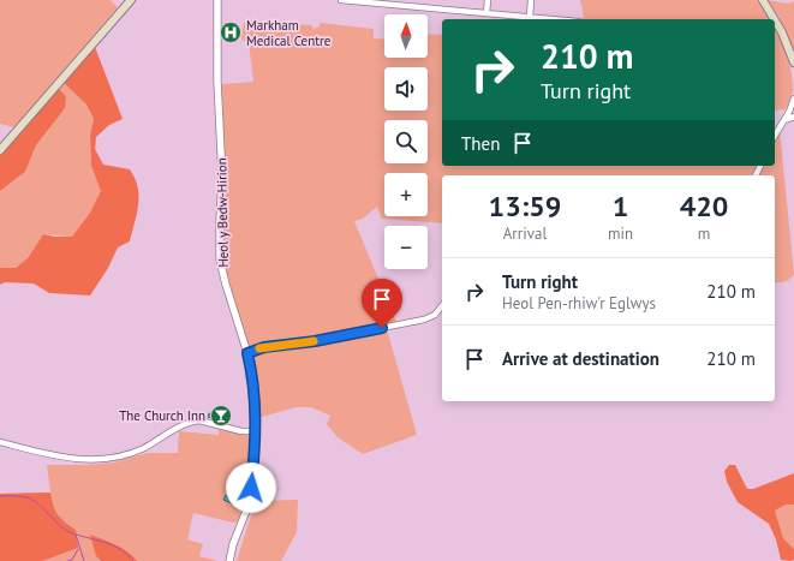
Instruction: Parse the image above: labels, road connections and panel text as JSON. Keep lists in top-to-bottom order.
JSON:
{
  "streets": {
    "street": ["Heol y Bedw-Hirion"]
  },
  "places": {
    "hospital": ["Markham Medical Centre"],
    "bar": ["The Church Inn"]
  },
  "north": "top",
  "page": {
    "map_buttons": ["+", "−"],
    "turn": ["210 m", "Turn right"],
    "then": "Then",
    "eta": [
      "13:59",
      "Arrival",
      "1",
      "min",
      "420",
      "m"
    ],
    "list": [
      {
        "name": "Turn right",
        "note": "Heol Pen-rhiw'r Eglwys",
        "value": "210 m"
      },
      {
        "name": "Arrive at destination",
        "value": "210 m"
      }
    ]
  }
}
